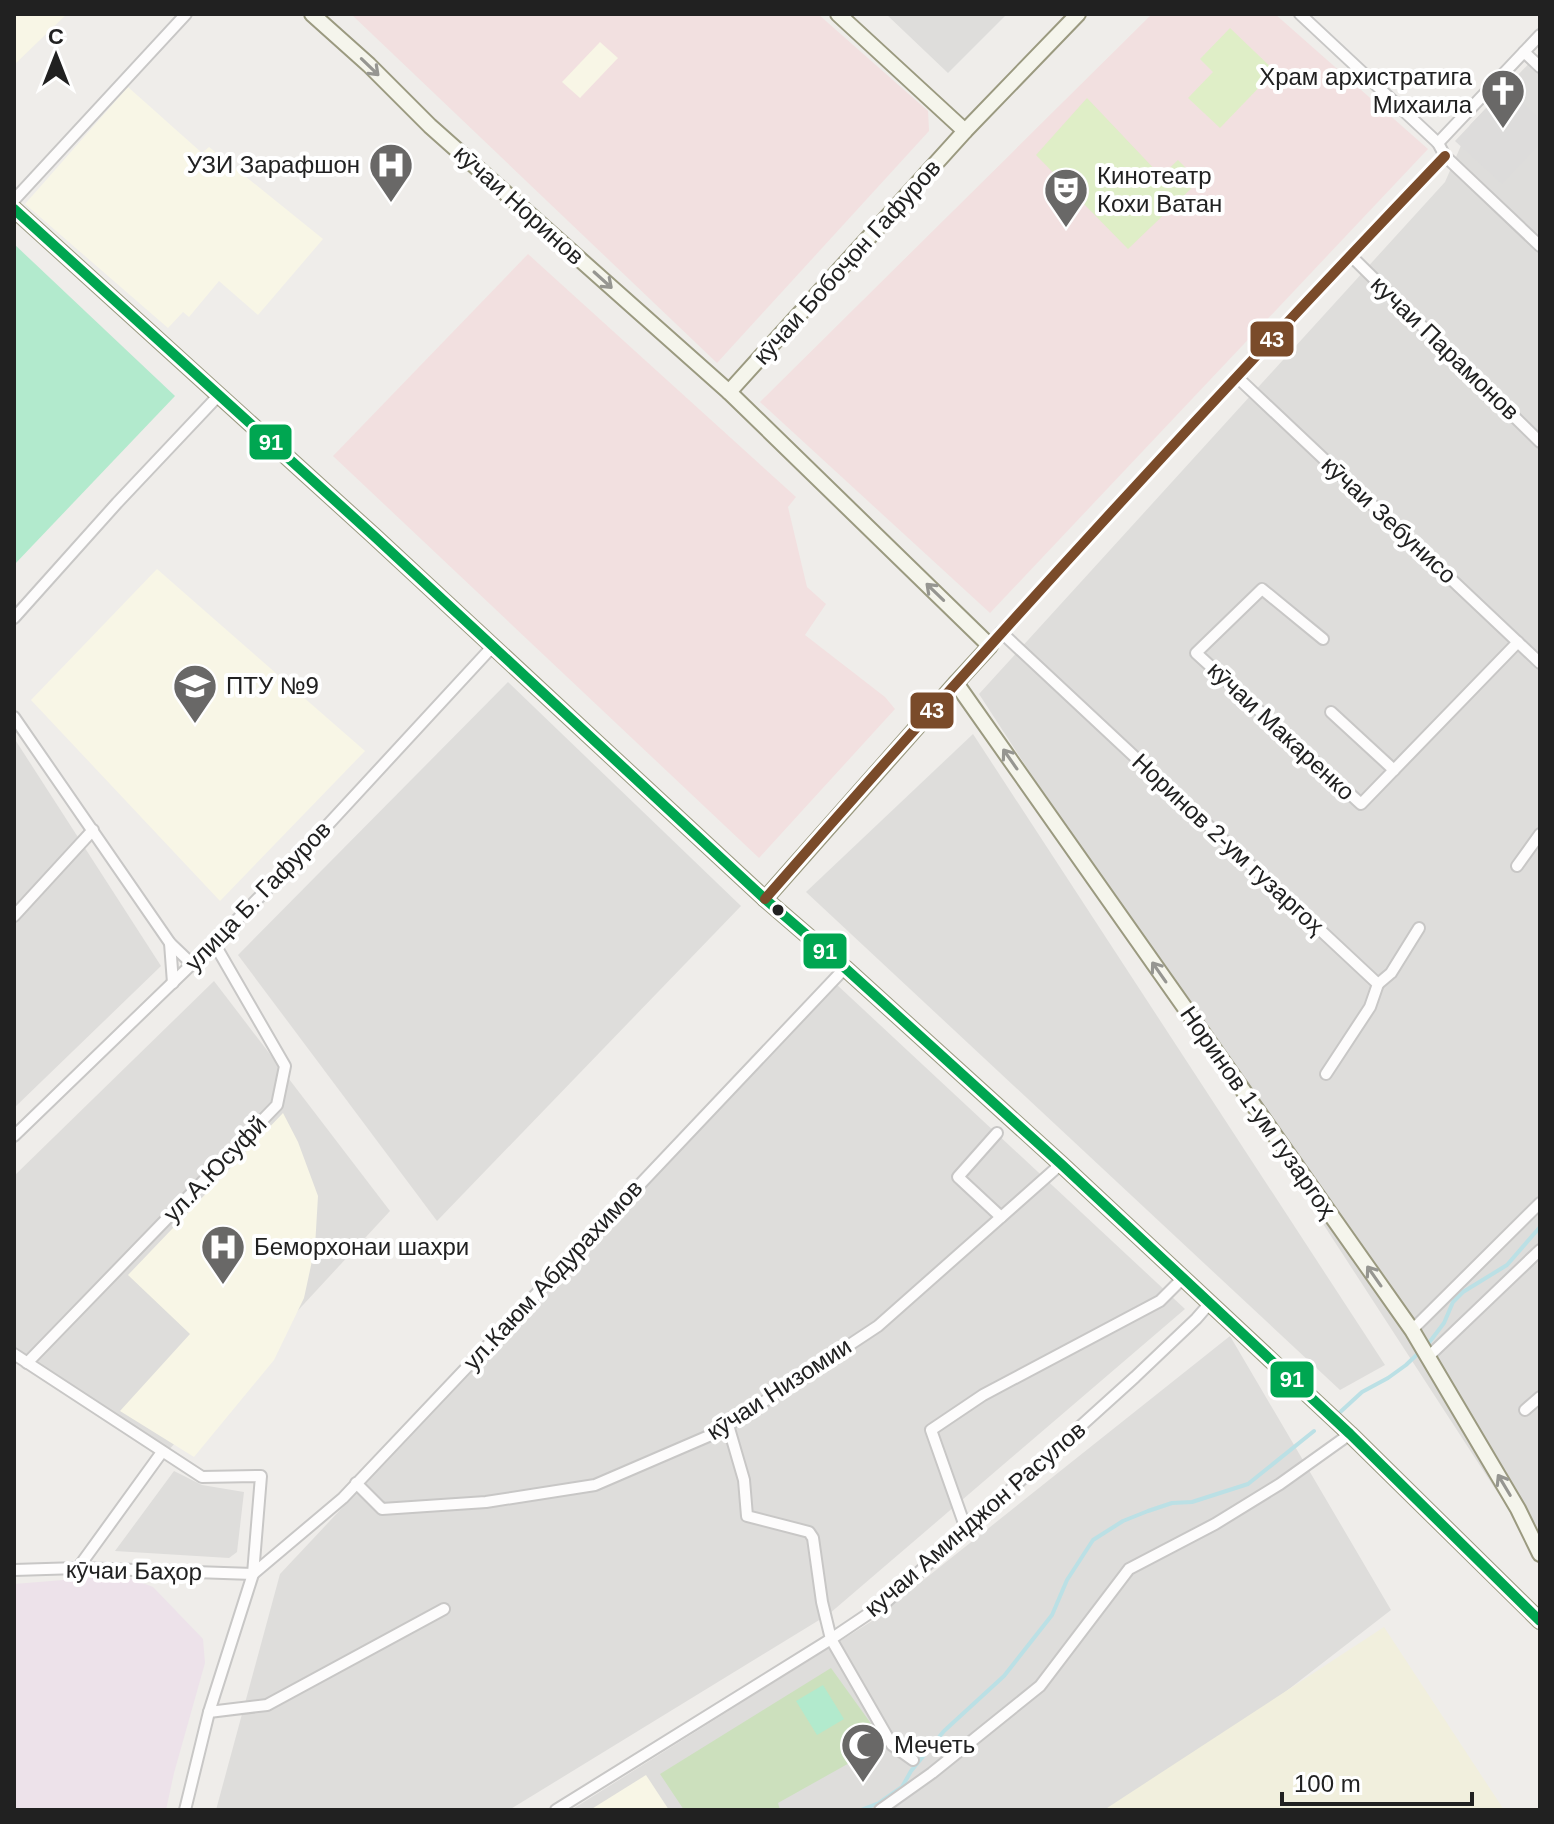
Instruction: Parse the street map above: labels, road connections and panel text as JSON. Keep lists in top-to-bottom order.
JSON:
{
  "streets": {
    "street": [
      "кӯчаи Норинов",
      "кӯчаи Бобоҷон Гафуров",
      "кучаи Парамонов",
      "кӯчаи Зебунисо",
      "кӯчаи Макаренко",
      "Норинов 2-ум гузаргоҳ",
      "улица Б. Гафуров",
      "Норинов 1-ум гузаргоҳ",
      "ул.А.Юсуфй",
      "ул.Каюм Абдурахимов",
      "кӯчаи Низомии",
      "кучаи Аминджон Расулов",
      "кӯчаи Баҳор"
    ]
  },
  "crossings": [
    ["кӯчаи Норинов", "кӯчаи Бобоҷон Гафуров"],
    ["кӯчаи Зебунисо", "кӯчаи Макаренко"],
    ["улица Б. Гафуров", "ул.А.Юсуфй"],
    ["ул.Каюм Абдурахимов", "кӯчаи Низомии"],
    ["ул.Каюм Абдурахимов", "кӯчаи Баҳор"]
  ],
  "one_way": ["Норинов 1-ум гузаргоҳ"],
  "places": {
    "church": ["Храм архистратига Михаила"],
    "hospital": ["УЗИ Зарафшон", "Беморхонаи шахри"],
    "theatre": ["Кинотеатр Кохи Ватан"],
    "school or university": ["ПТУ №9"],
    "mosque": ["Мечеть"]
  },
  "lines": ["transit line 43", "transit line 91"],
  "scale_bar": "100 m",
  "north": "top"
}
